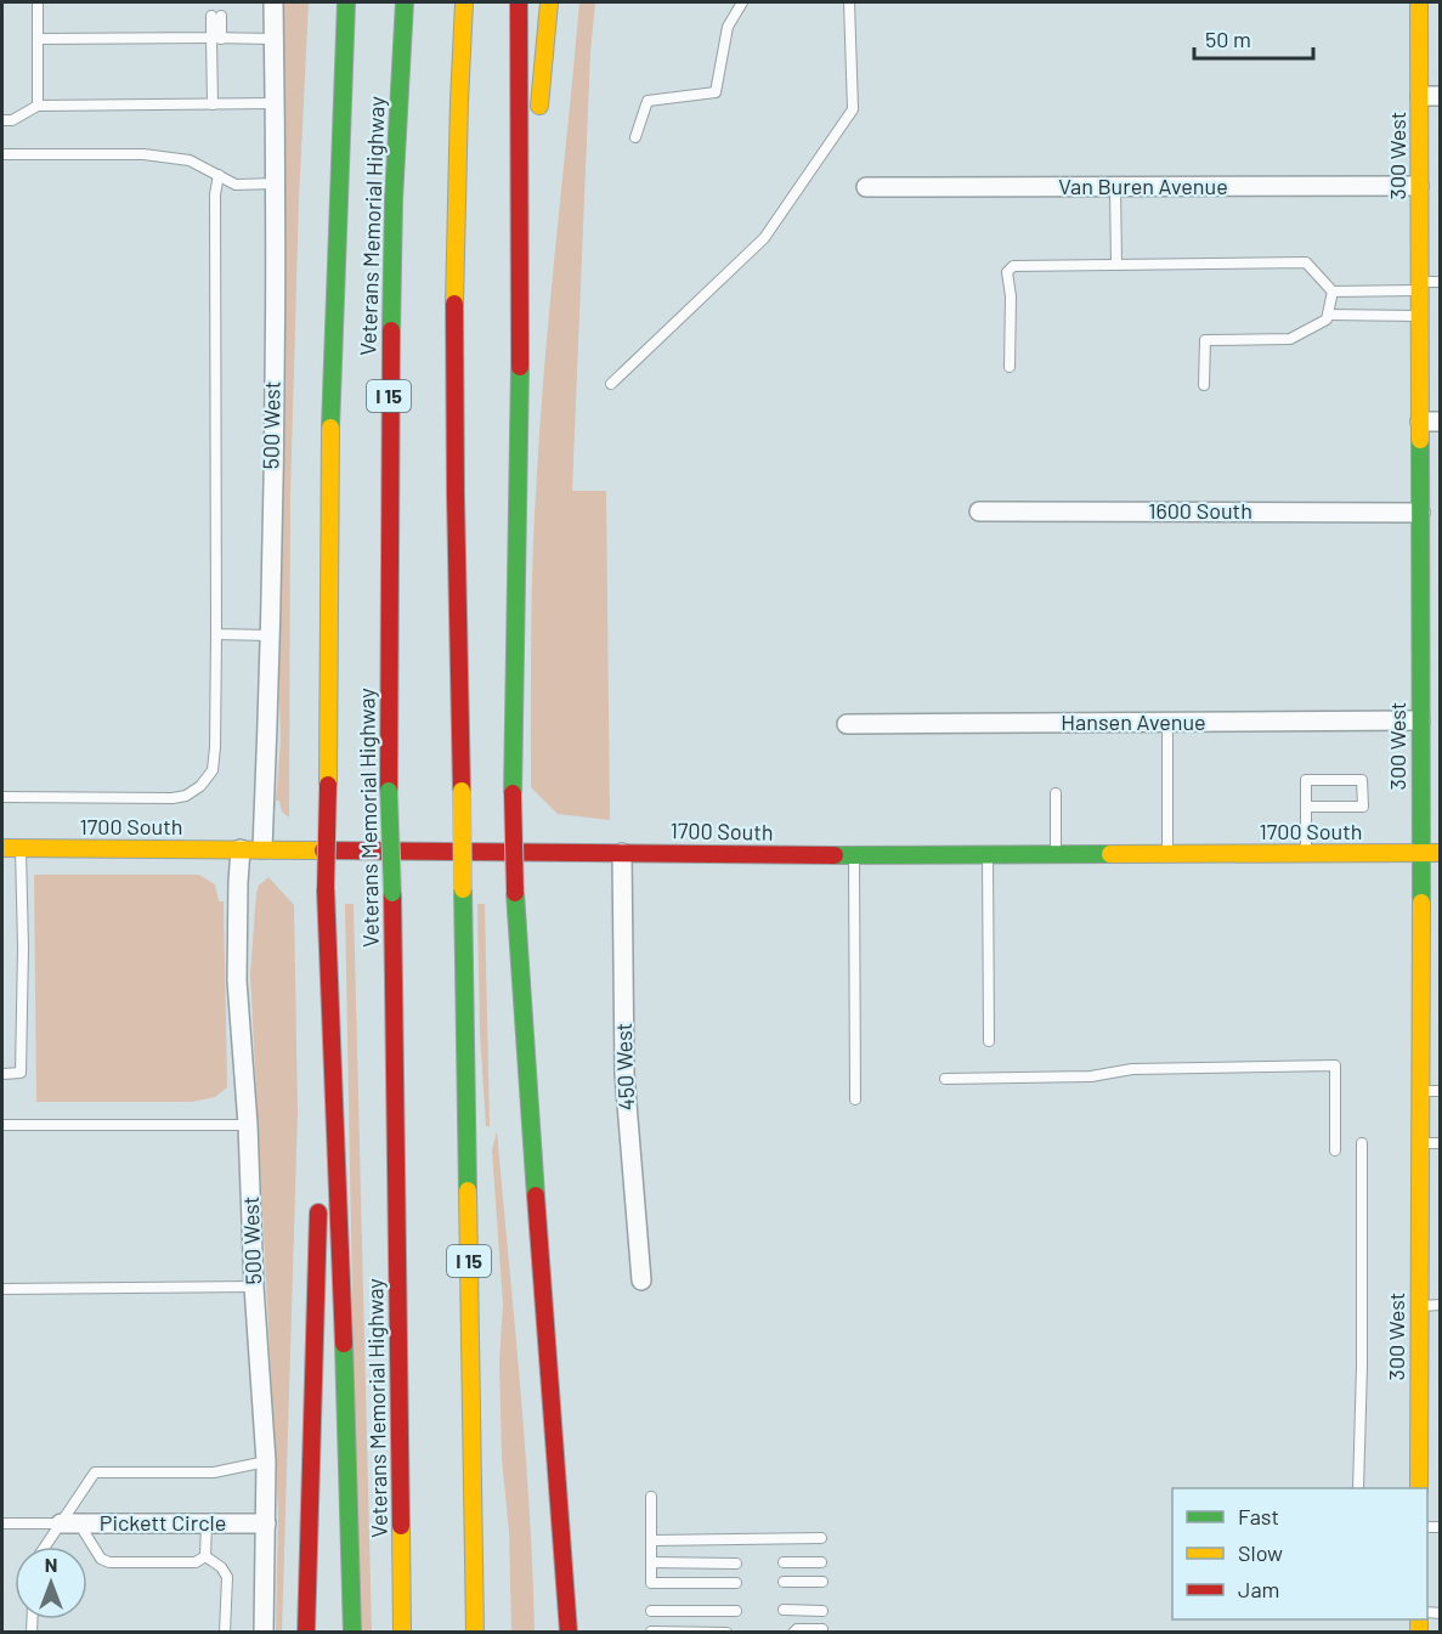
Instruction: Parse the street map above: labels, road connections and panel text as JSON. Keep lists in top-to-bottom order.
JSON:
{
  "streets": {
    "main road": [
      "300 West",
      "Veterans Memorial Highway",
      "I 15",
      "1700 South"
    ],
    "street": [
      "Van Buren Avenue",
      "500 West",
      "1600 South",
      "Hansen Avenue",
      "450 West",
      "Pickett Circle"
    ]
  },
  "crossings": [
    ["300 West", "Van Buren Avenue"],
    ["300 West", "1600 South"],
    ["300 West", "Hansen Avenue"],
    ["300 West", "1700 South"],
    ["500 West", "1700 South"],
    ["500 West", "Pickett Circle"],
    ["1700 South", "450 West"]
  ],
  "legend": ["Fast", "Slow", "Jam"],
  "scale_bar": "50 m",
  "north": "top"
}
